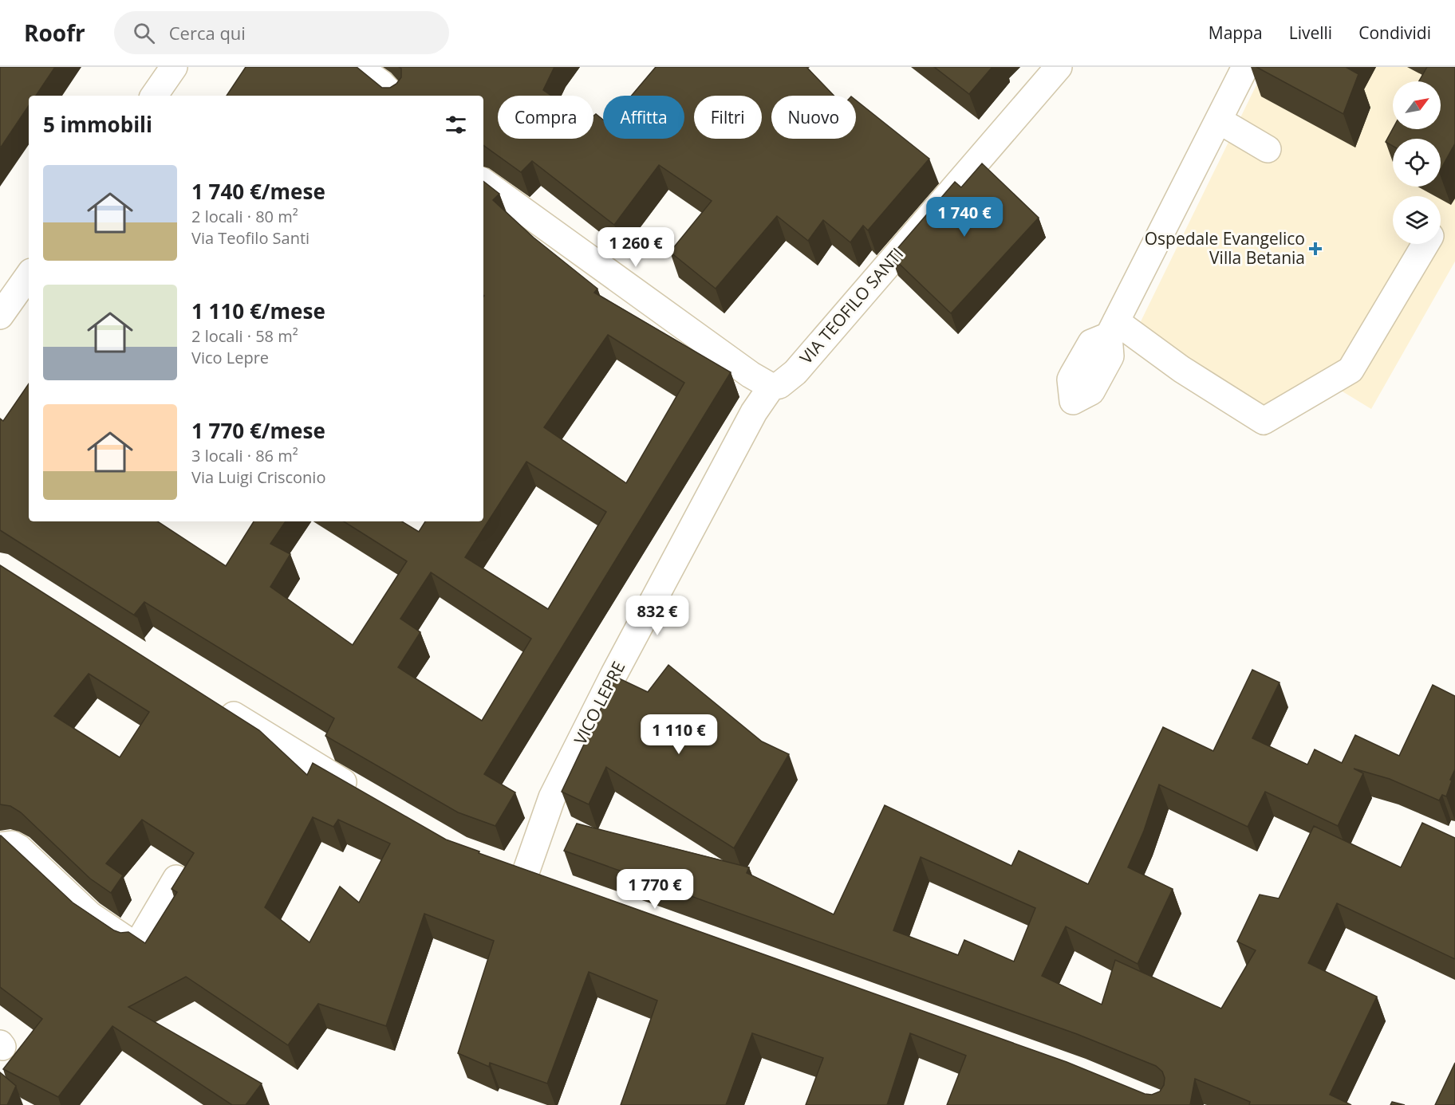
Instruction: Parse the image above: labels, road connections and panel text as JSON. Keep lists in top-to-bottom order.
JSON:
{
  "streets": {
    "street": ["VIA TEOFILO SANTI", "VICO LEPRE"]
  },
  "crossings": [
    ["VIA TEOFILO SANTI", "VICO LEPRE"]
  ],
  "places": {
    "health": ["Ospedale Evangelico Villa Betania"]
  },
  "north": "top right",
  "page": {
    "header": "Roofr",
    "search": "Cerca qui",
    "nav": ["Mappa", "Livelli", "Condividi"],
    "chip": [
      "Compra",
      "Affitta",
      "Filtri",
      "Nuovo"
    ],
    "heading": "5 immobili",
    "list": [
      {
        "name": "1 740 €/mese",
        "note": "2 locali · 80 m² · Via Teofilo Santi"
      },
      {
        "name": "1 110 €/mese",
        "note": "2 locali · 58 m² · Vico Lepre"
      },
      {
        "name": "1 770 €/mese",
        "note": "3 locali · 86 m² · Via Luigi Crisconio"
      }
    ],
    "price": [
      "1 740 €",
      "1 260 €",
      "832 €",
      "1 110 €",
      "1 770 €"
    ]
  }
}
